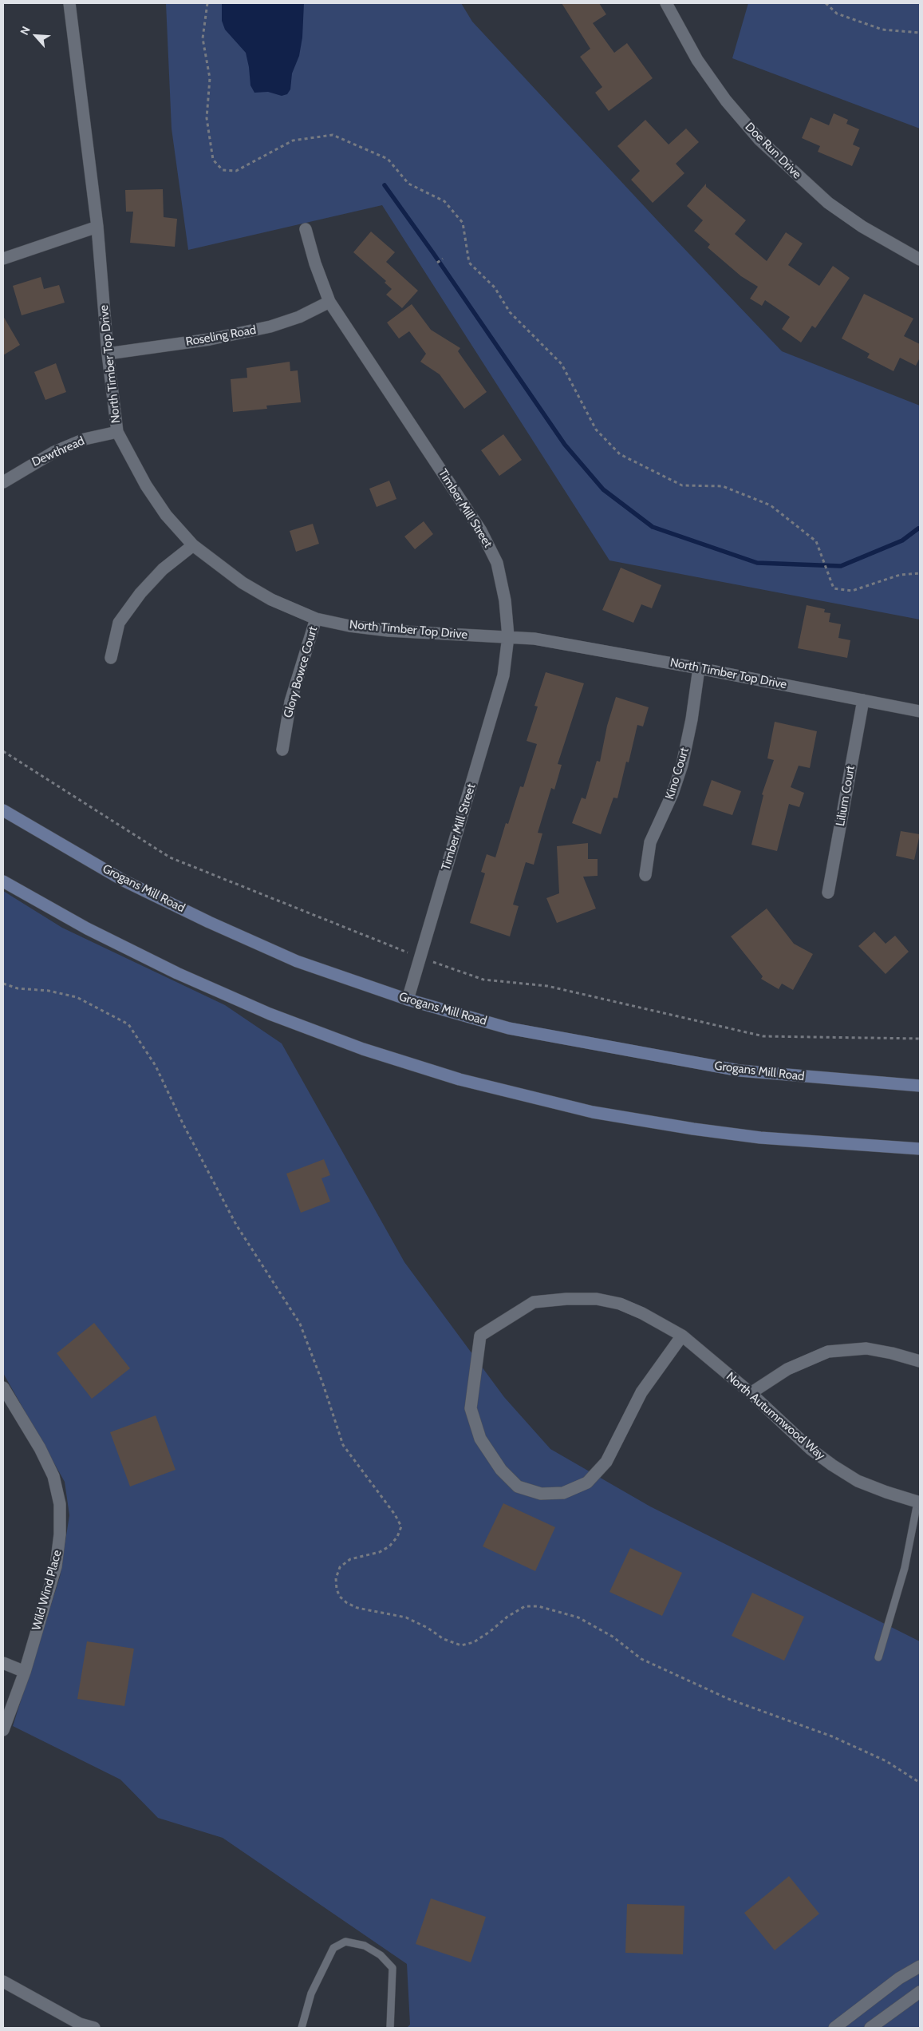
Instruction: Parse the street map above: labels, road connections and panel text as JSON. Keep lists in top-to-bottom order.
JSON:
{
  "streets": {
    "main road": ["Grogans Mill Road"],
    "street": [
      "Doe Run Drive",
      "Roseling Road",
      "North Timber Top Drive",
      "Dewthread",
      "Timber Mill Street",
      "Glory Bowce Court",
      "Kino Court",
      "Lilium Court",
      "North Autumnwood Way",
      "Wild Wind Place"
    ]
  },
  "crossings": [
    ["Roseling Road", "North Timber Top Drive"],
    ["Roseling Road", "Timber Mill Street"],
    ["North Timber Top Drive", "Dewthread"],
    ["North Timber Top Drive", "Timber Mill Street"],
    ["North Timber Top Drive", "Glory Bowce Court"],
    ["North Timber Top Drive", "Kino Court"],
    ["North Timber Top Drive", "Lilium Court"],
    ["Timber Mill Street", "Grogans Mill Road"]
  ],
  "north": "top left"
}
